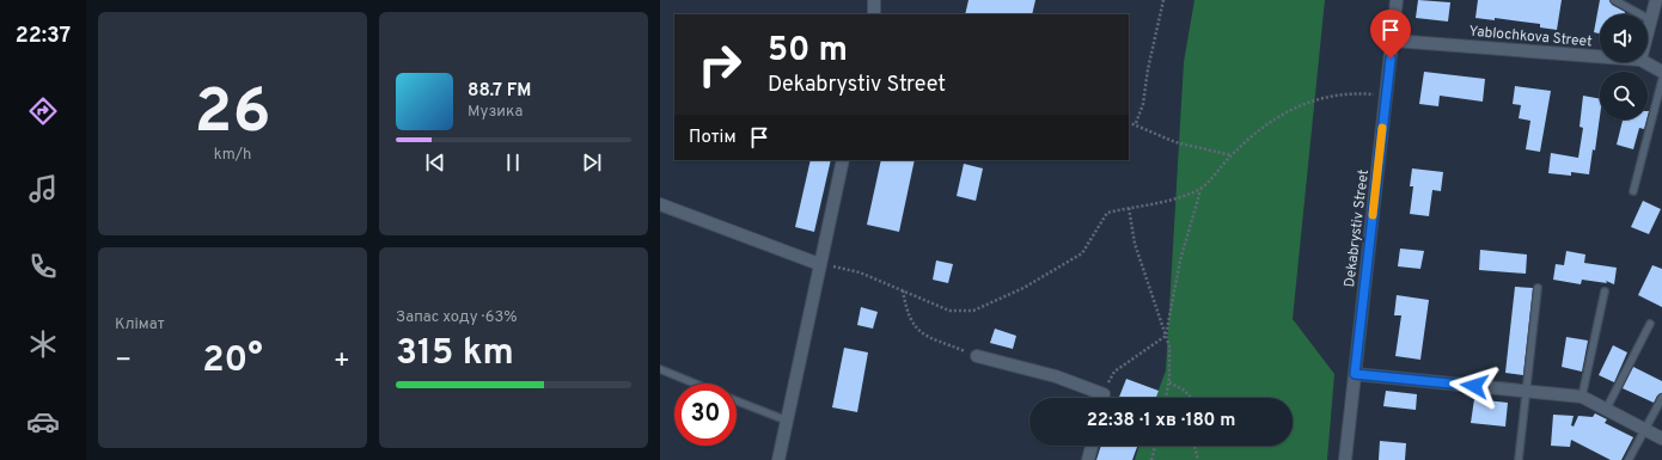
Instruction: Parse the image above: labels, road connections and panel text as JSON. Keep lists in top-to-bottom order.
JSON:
{
  "streets": {
    "street": ["Yablochkova Street", "Dekabrystiv Street"]
  },
  "crossings": [
    ["Yablochkova Street", "Dekabrystiv Street"]
  ],
  "page": {
    "tabs": "22:37",
    "tile": [
      ["26", "km/h"],
      "Клімат",
      ["Запас ходу · 63%", "315 km"]
    ],
    "turn": ["50 m", "Dekabrystiv Street"],
    "song": ["88.7 FM", "Музика"],
    "then": "Потім",
    "heat": ["−", "20°", "+"],
    "limit": "30",
    "trip": "22:38 · 1 хв · 180 m"
  }
}
